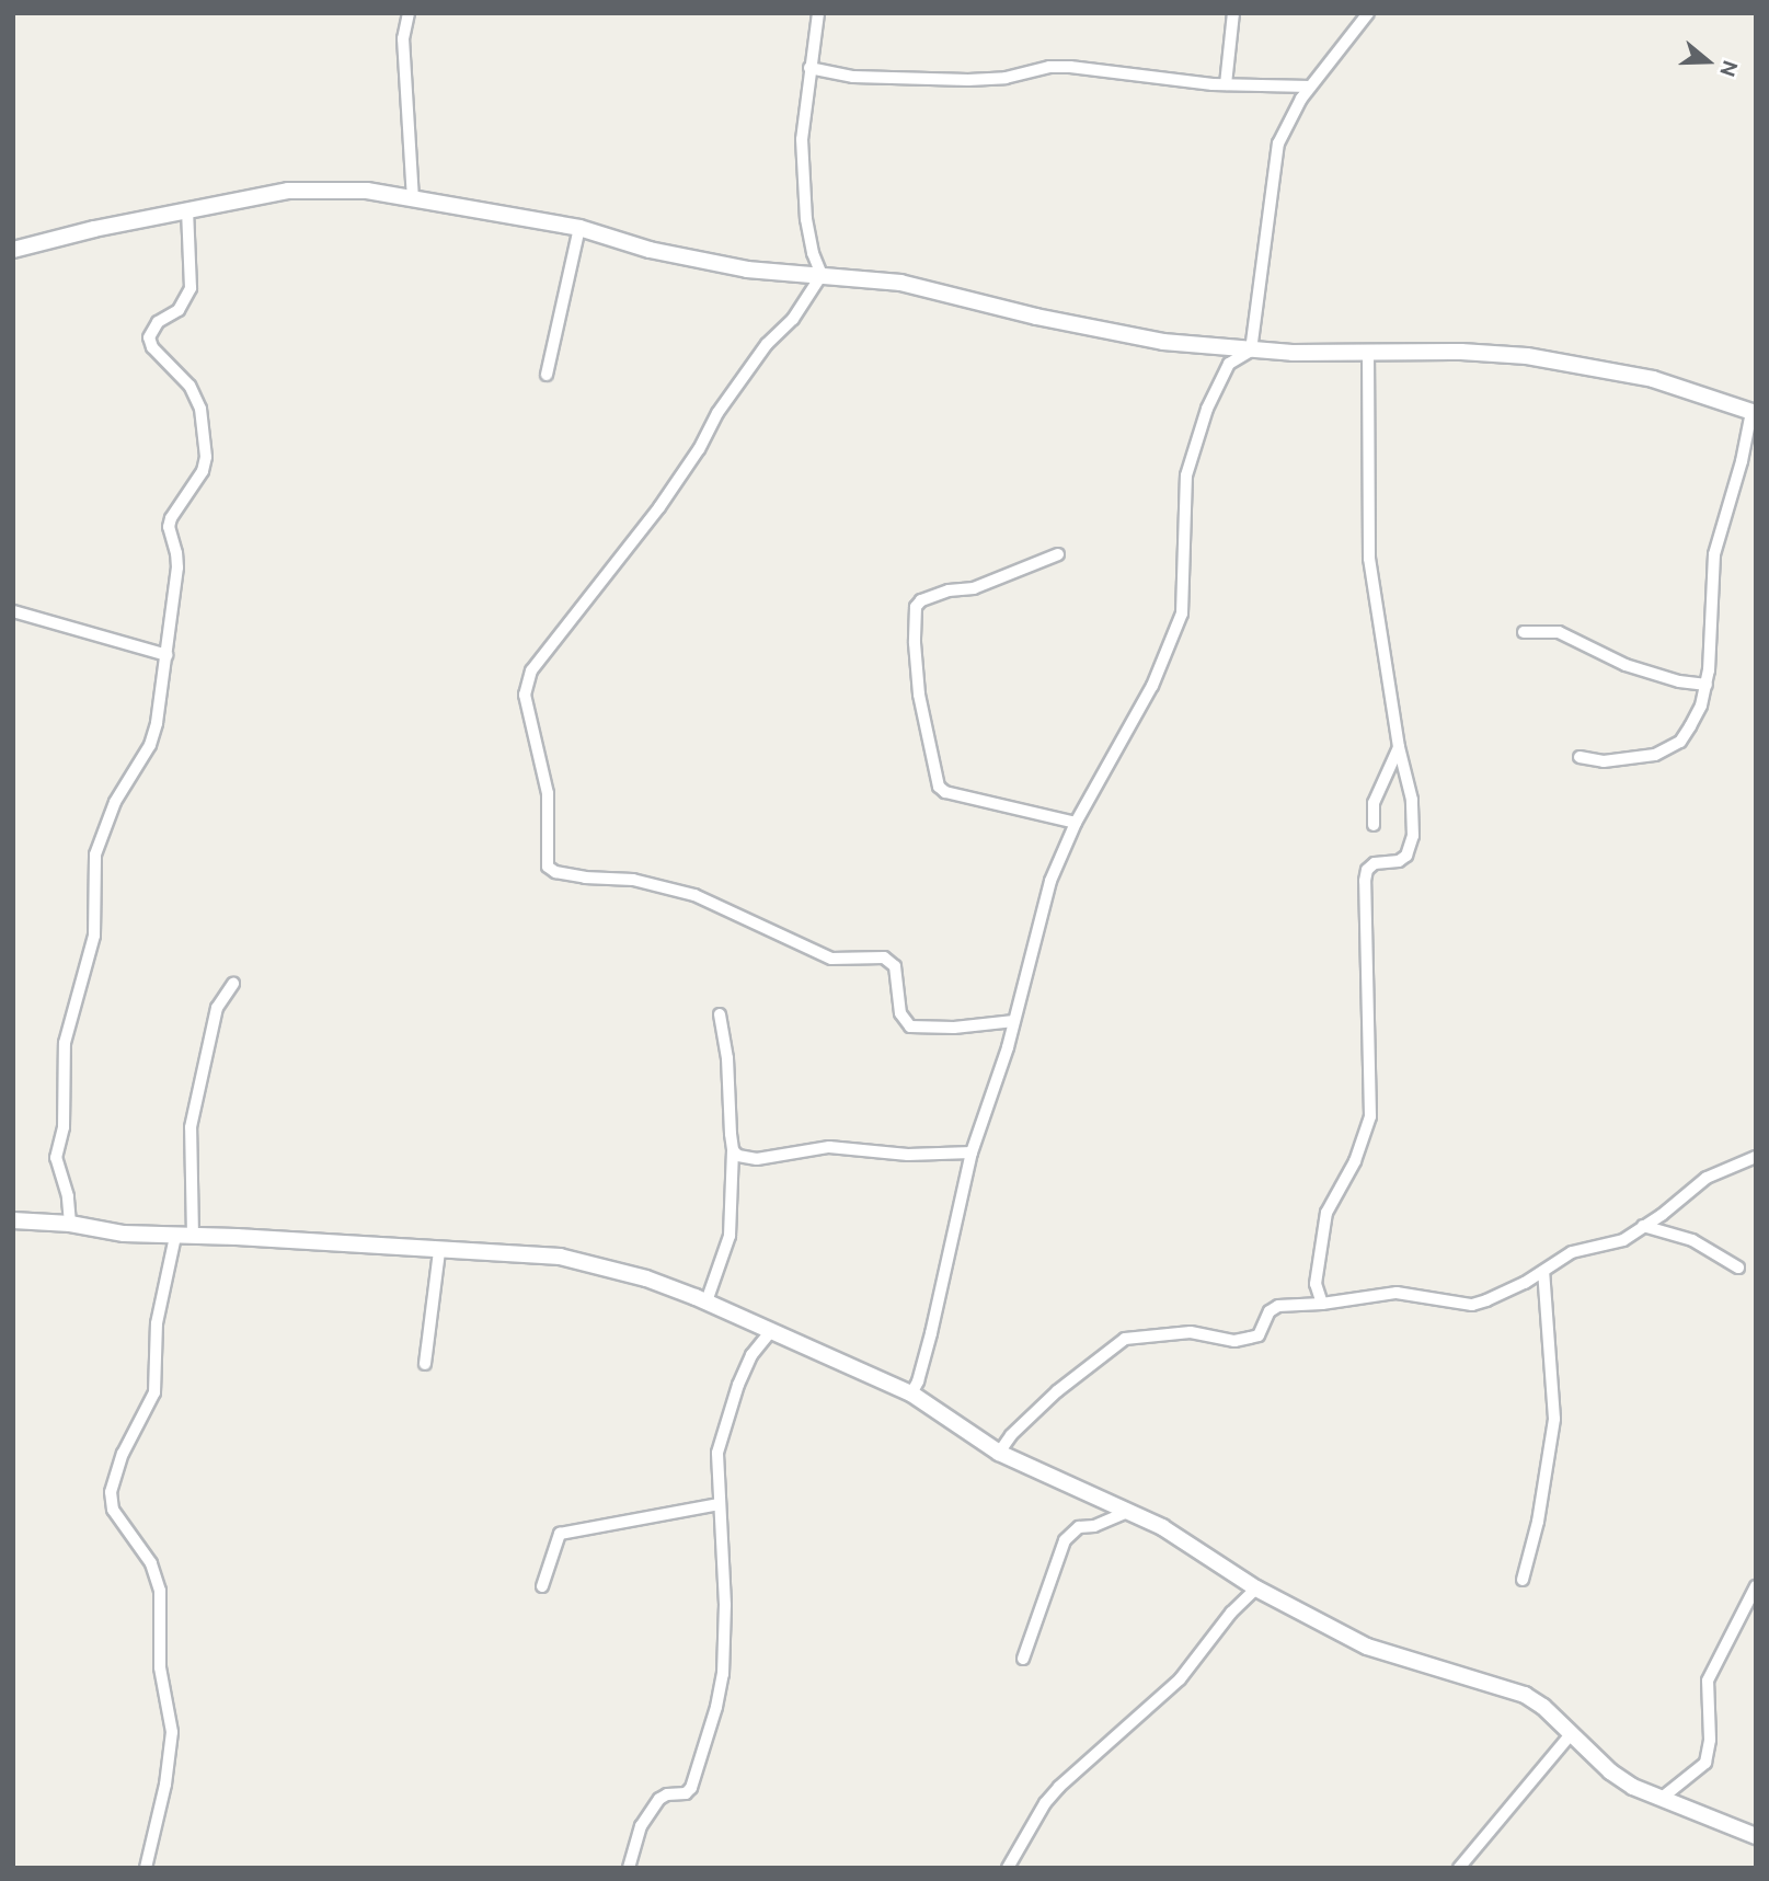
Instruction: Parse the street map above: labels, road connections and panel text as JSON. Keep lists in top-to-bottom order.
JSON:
{
  "north": "right"
}
